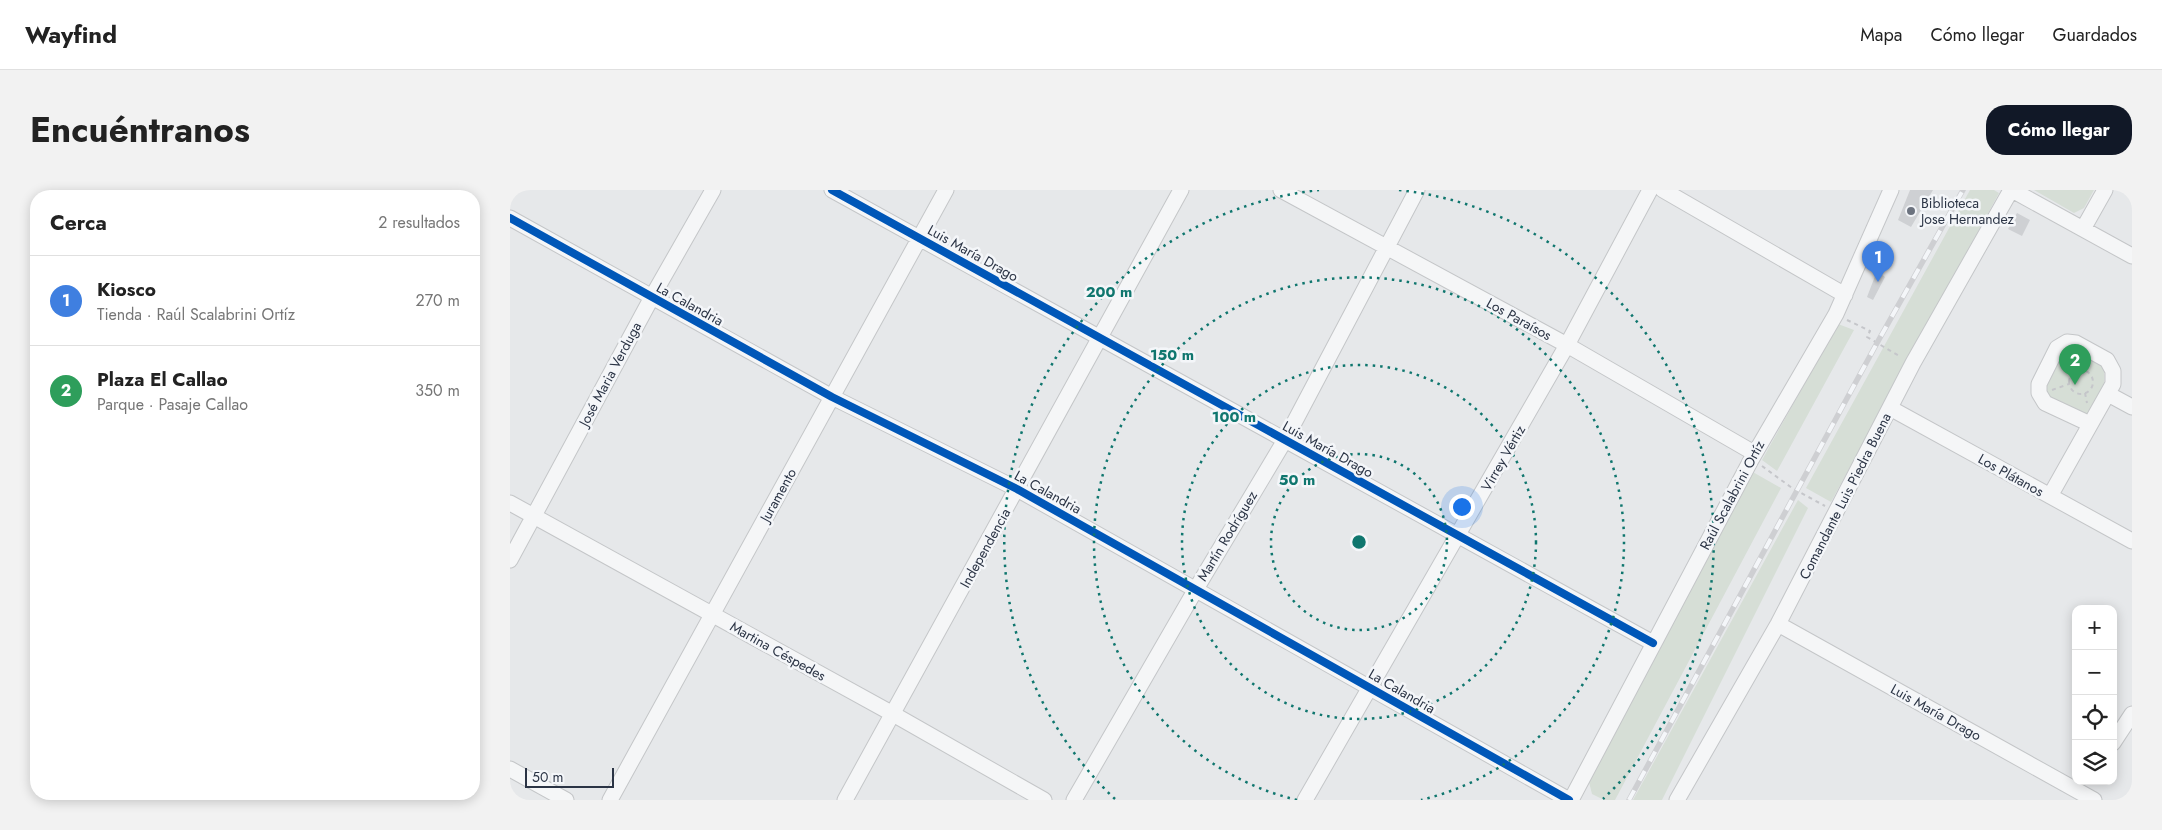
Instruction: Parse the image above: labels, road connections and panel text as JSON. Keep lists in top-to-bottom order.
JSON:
{
  "streets": {
    "street": [
      "Luis María Drago",
      "La Calandria",
      "Los Paraísos",
      "José Maria Verduga",
      "Virrey Vértiz",
      "Los Plátanos",
      "Juramento",
      "Raúl Scalabrini Ortíz",
      "Comandante Luis Piedra Buena",
      "Martín Rodríguez",
      "Independencia",
      "Martina Céspedes"
    ]
  },
  "crossings": [
    ["Luis María Drago", "Virrey Vértiz"],
    ["Luis María Drago", "Juramento"],
    ["Luis María Drago", "Raúl Scalabrini Ortíz"],
    ["Luis María Drago", "Comandante Luis Piedra Buena"],
    ["Luis María Drago", "Martín Rodríguez"],
    ["Luis María Drago", "Independencia"],
    ["La Calandria", "José Maria Verduga"],
    ["La Calandria", "Virrey Vértiz"],
    ["La Calandria", "Juramento"],
    ["La Calandria", "Raúl Scalabrini Ortíz"],
    ["La Calandria", "Martín Rodríguez"],
    ["La Calandria", "Independencia"],
    ["Los Paraísos", "Virrey Vértiz"],
    ["Los Paraísos", "Raúl Scalabrini Ortíz"],
    ["Los Paraísos", "Martín Rodríguez"],
    ["José Maria Verduga", "Martina Céspedes"],
    ["Los Plátanos", "Comandante Luis Piedra Buena"],
    ["Juramento", "Martina Céspedes"],
    ["Independencia", "Martina Céspedes"]
  ],
  "places": ["Biblioteca Jose Hernandez"],
  "scale_bar": "50 m",
  "page": {
    "header": "Wayfind",
    "nav": ["Mapa", "Cómo llegar", "Guardados"],
    "title": "Encuéntranos",
    "buttons": "Cómo llegar",
    "heading": ["Cerca", "2 resultados"],
    "pins": ["1", "2"],
    "list": [
      {
        "mark": "1",
        "name": "Kiosco",
        "note": "Tienda · Raúl Scalabrini Ortíz",
        "value": "270 m"
      },
      {
        "mark": "2",
        "name": "Plaza El Callao",
        "note": "Parque · Pasaje Callao",
        "value": "350 m"
      }
    ],
    "map_buttons": ["+", "−"],
    "scale": "50 m"
  },
  "rings": [
    "200 m",
    "150 m",
    "100 m",
    "50 m"
  ]
}
